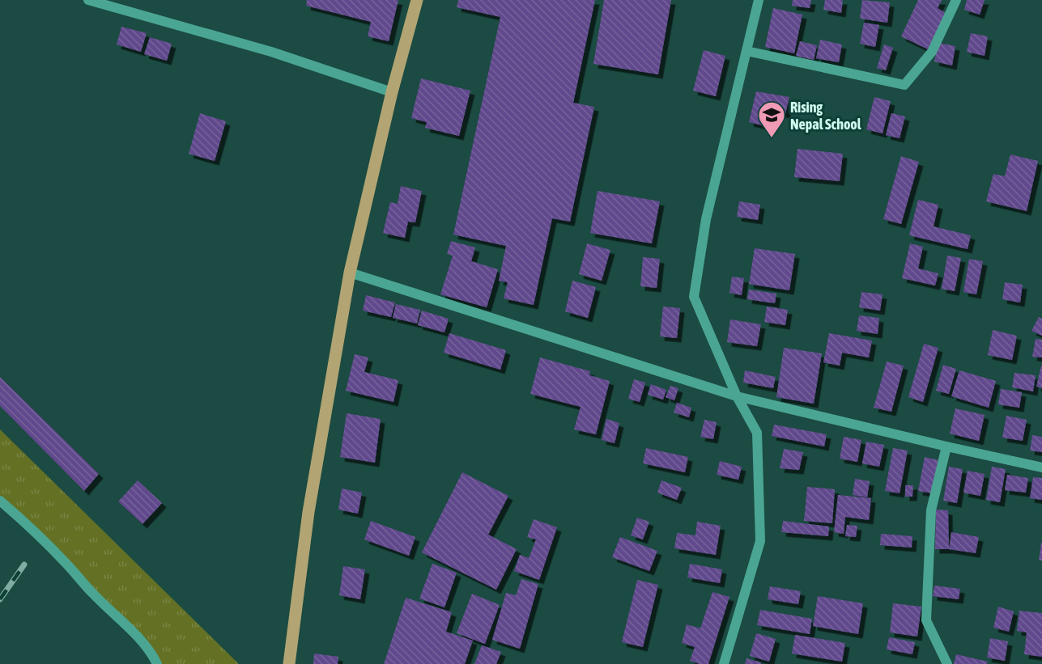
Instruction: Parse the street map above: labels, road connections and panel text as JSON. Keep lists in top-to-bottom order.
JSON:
{
  "places": {
    "school or university": ["Rising Nepal School"]
  }
}
